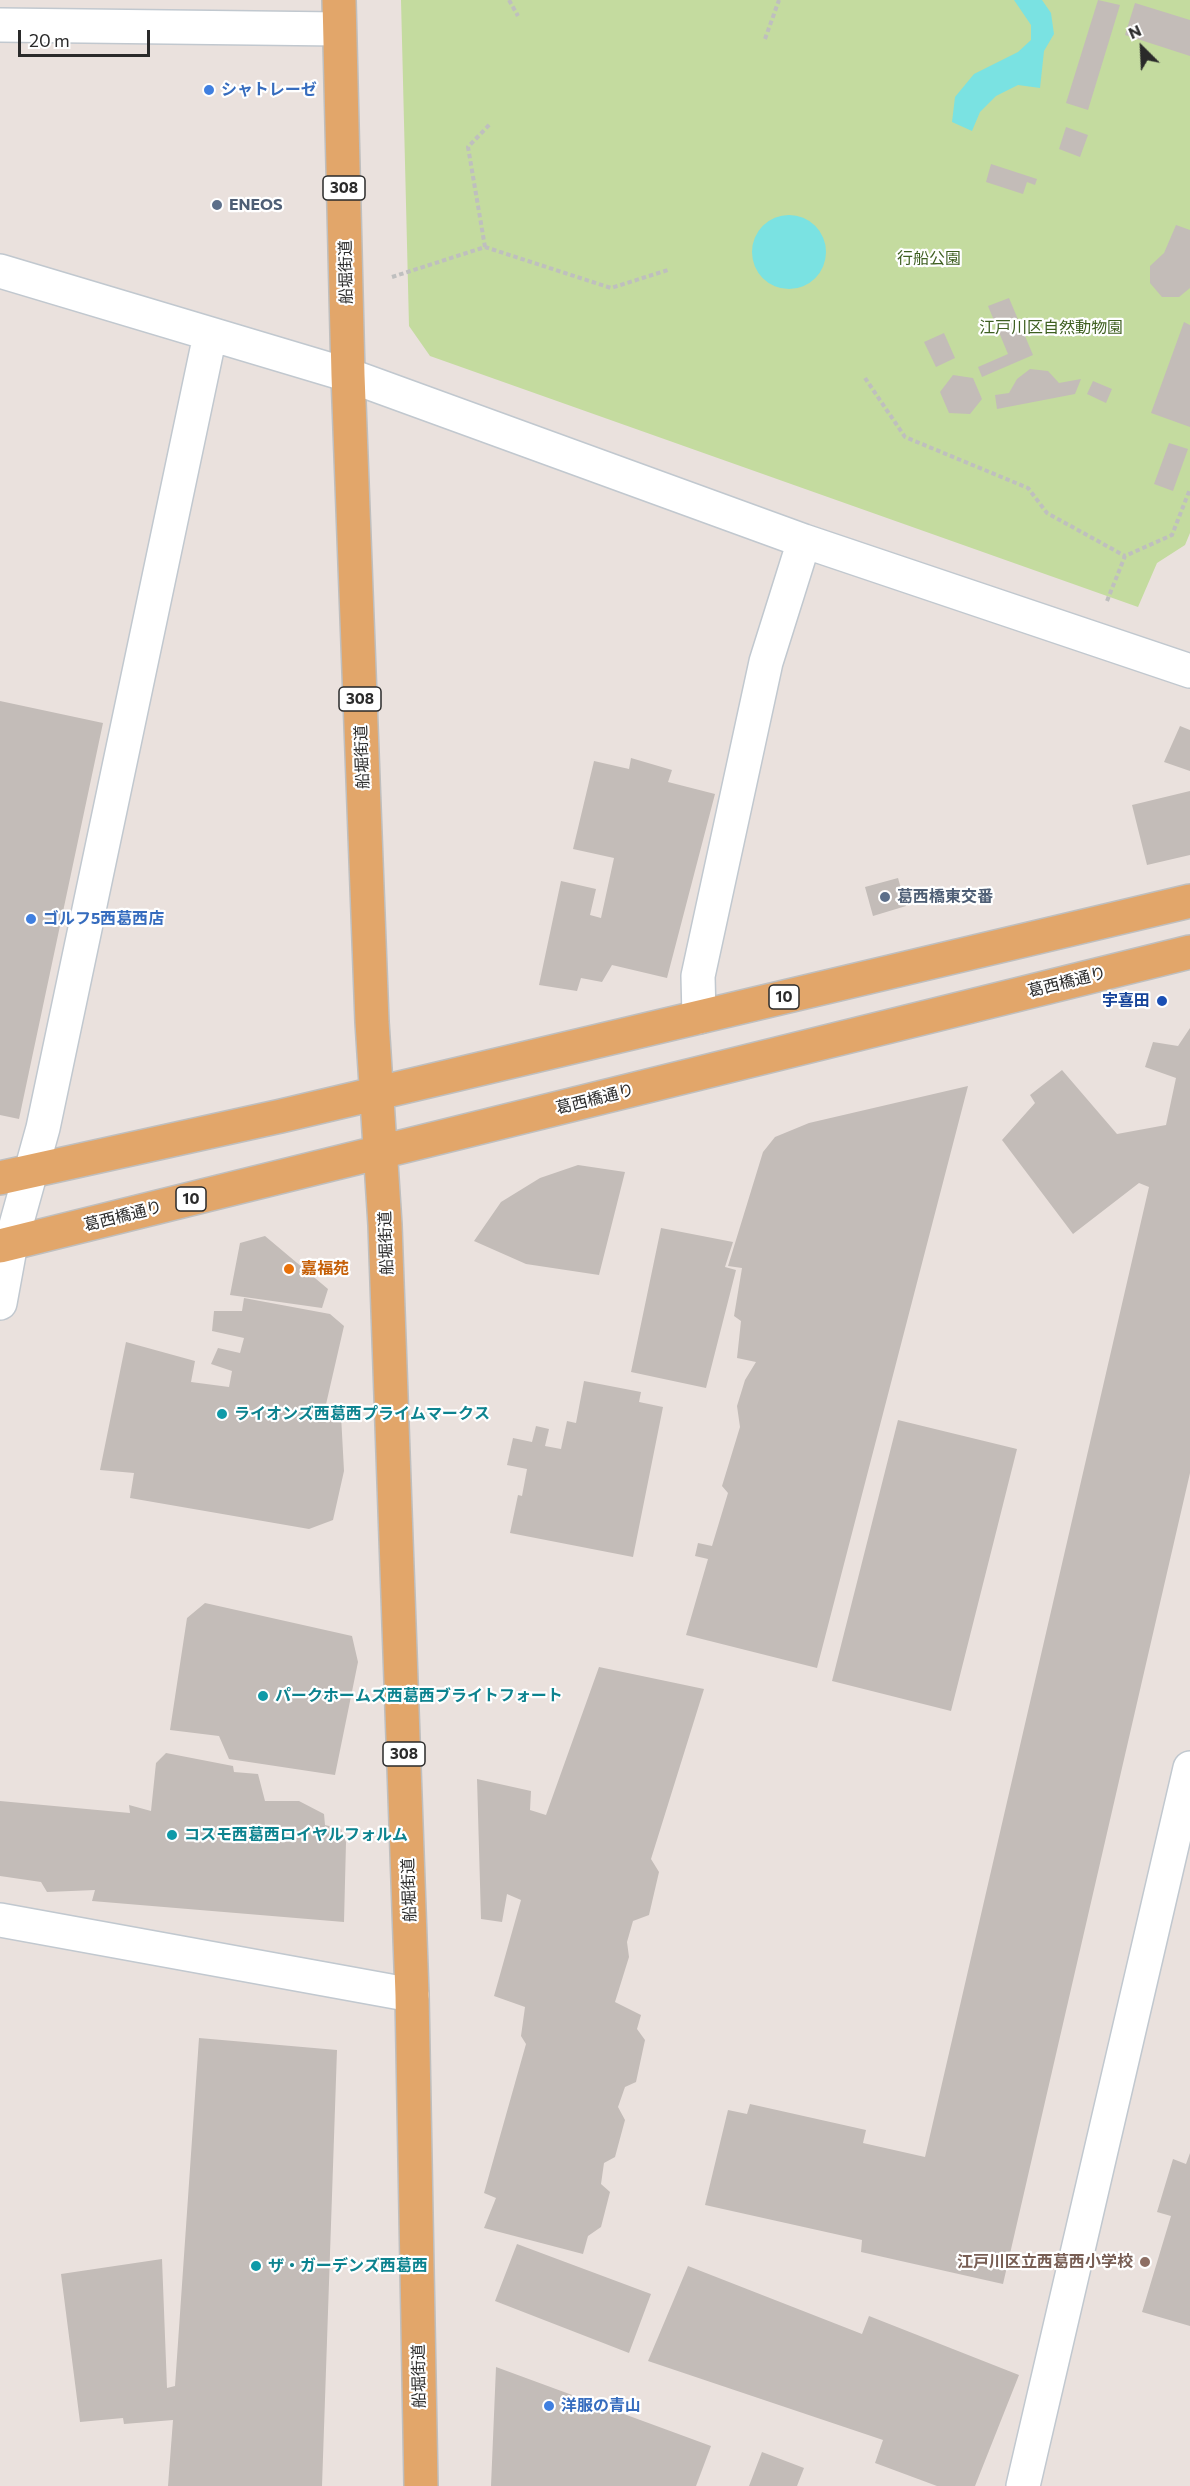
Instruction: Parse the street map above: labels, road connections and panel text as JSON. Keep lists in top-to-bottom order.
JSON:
{
  "streets": {
    "main road": [
      "308",
      "船堀街道",
      "葛西橋通り",
      "10"
    ]
  },
  "crossings": [
    ["船堀街道", "葛西橋通り"],
    ["船堀街道", "10"]
  ],
  "parks": ["行船公園", "江戸川区自然動物園"],
  "places": [
    "シャトレーゼ",
    "ENEOS",
    "葛西橋東交番",
    "ゴルフ5西葛西店",
    "宇喜田",
    "嘉福苑",
    "ライオンズ西葛西プライムマークス",
    "パークホームズ西葛西ブライトフォート",
    "コスモ西葛西ロイヤルフォルム",
    "江戸川区立西葛西小学校",
    "ザ・ガーデンズ西葛西",
    "洋服の青山"
  ],
  "scale_bar": "20 m",
  "north": "top left"
}
